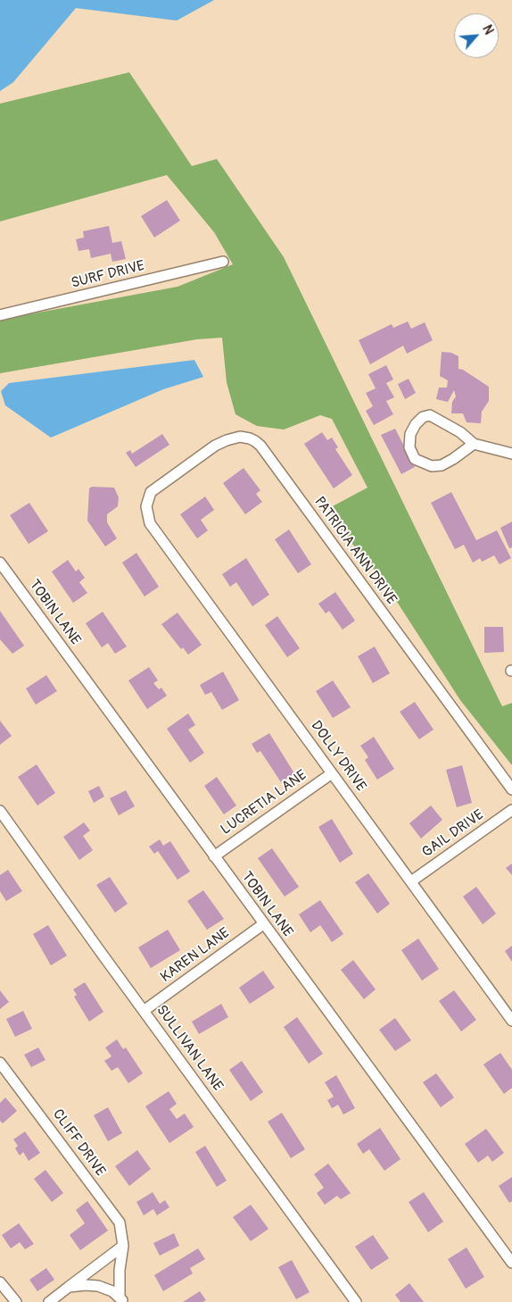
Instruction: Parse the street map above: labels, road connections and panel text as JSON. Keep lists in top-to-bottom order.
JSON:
{
  "streets": {
    "street": [
      "SURF DRIVE",
      "PATRICIA ANN DRIVE",
      "TOBIN LANE",
      "DOLLY DRIVE",
      "LUCRETIA LANE",
      "GAIL DRIVE",
      "KAREN LANE",
      "SULLIVAN LANE",
      "CLIFF DRIVE"
    ]
  },
  "crossings": [
    ["PATRICIA ANN DRIVE", "DOLLY DRIVE"],
    ["TOBIN LANE", "LUCRETIA LANE"],
    ["TOBIN LANE", "KAREN LANE"],
    ["DOLLY DRIVE", "LUCRETIA LANE"],
    ["DOLLY DRIVE", "GAIL DRIVE"],
    ["KAREN LANE", "SULLIVAN LANE"]
  ],
  "north": "top right"
}
